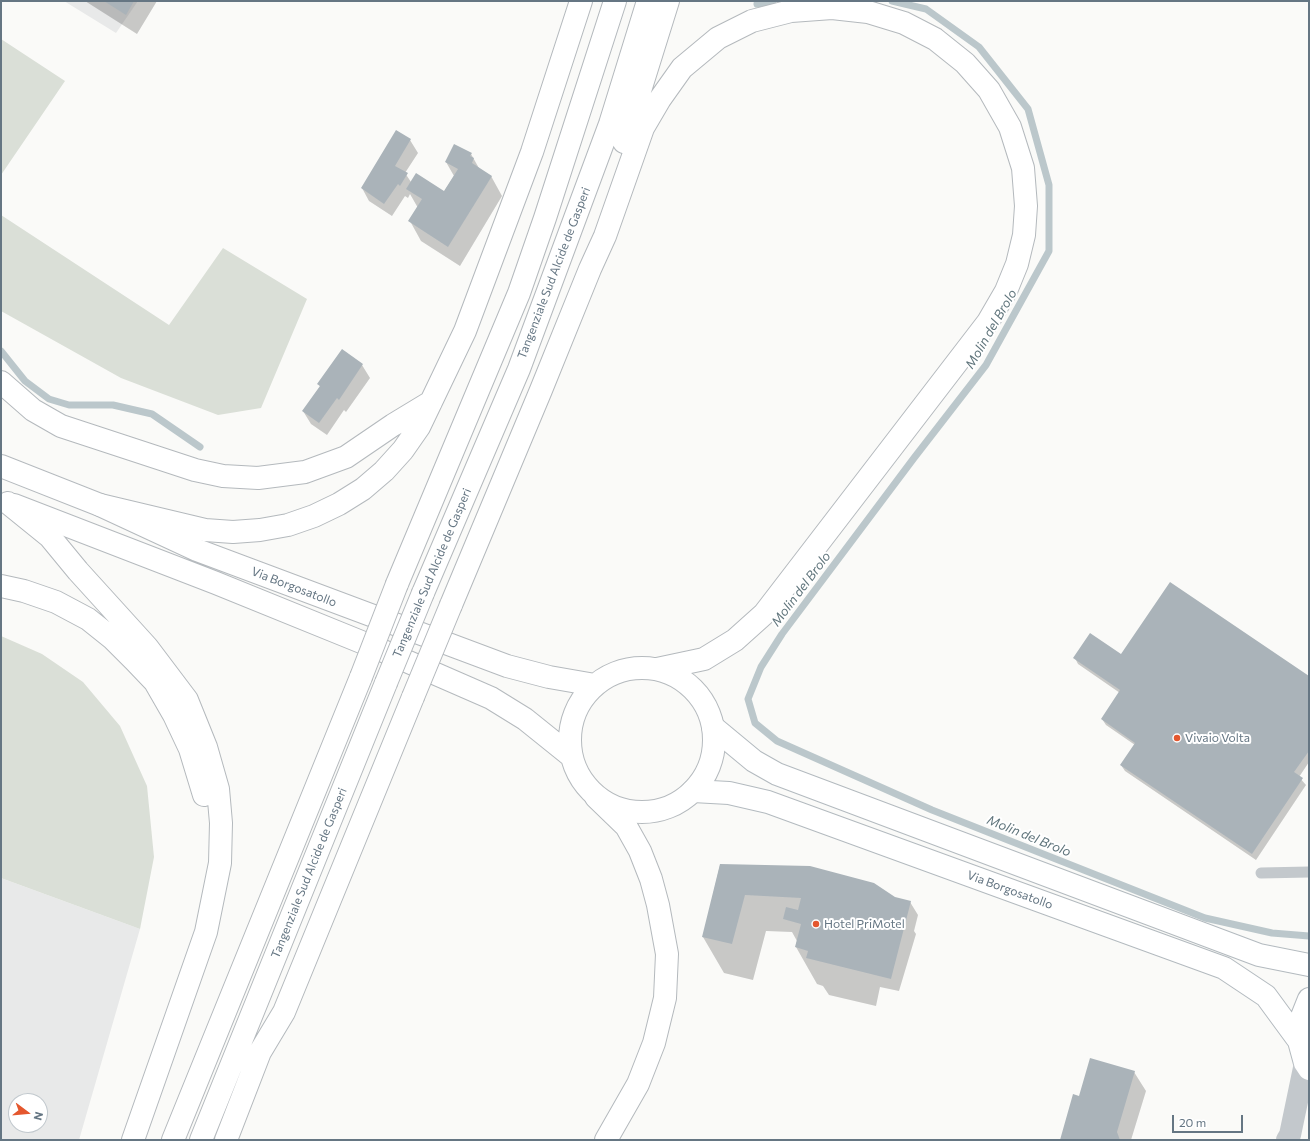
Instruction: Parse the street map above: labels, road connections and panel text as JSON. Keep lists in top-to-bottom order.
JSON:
{
  "streets": {
    "main road": ["Tangenziale Sud Alcide de Gasperi", "Via Borgosatollo"]
  },
  "water": ["Molin del Brolo"],
  "places": ["Vivaio Volta", "Hotel PriMotel"],
  "scale_bar": "20 m",
  "north": "right"
}
